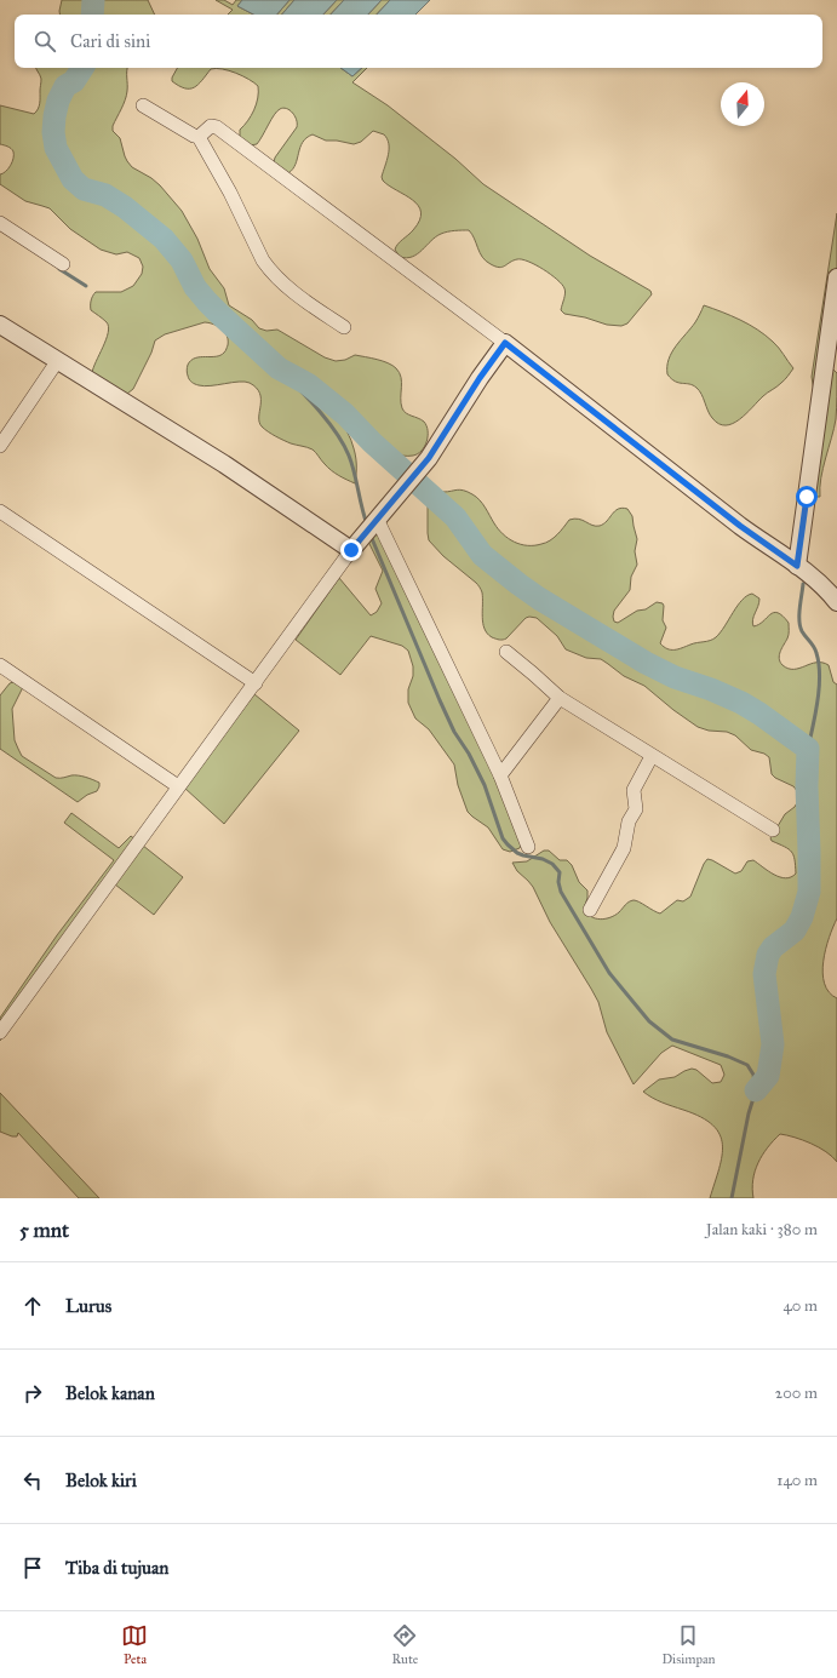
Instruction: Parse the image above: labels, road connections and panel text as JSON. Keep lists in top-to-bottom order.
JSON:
{
  "north": "top",
  "page": {
    "search": "Cari di sini",
    "heading": ["5 mnt", "Jalan kaki · 380 m"],
    "list": [
      ["Lurus", "40 m"],
      ["Belok kanan", "200 m"],
      ["Belok kiri", "140 m"],
      "Tiba di tujuan"
    ],
    "nav": ["Peta", "Rute", "Disimpan"]
  }
}
